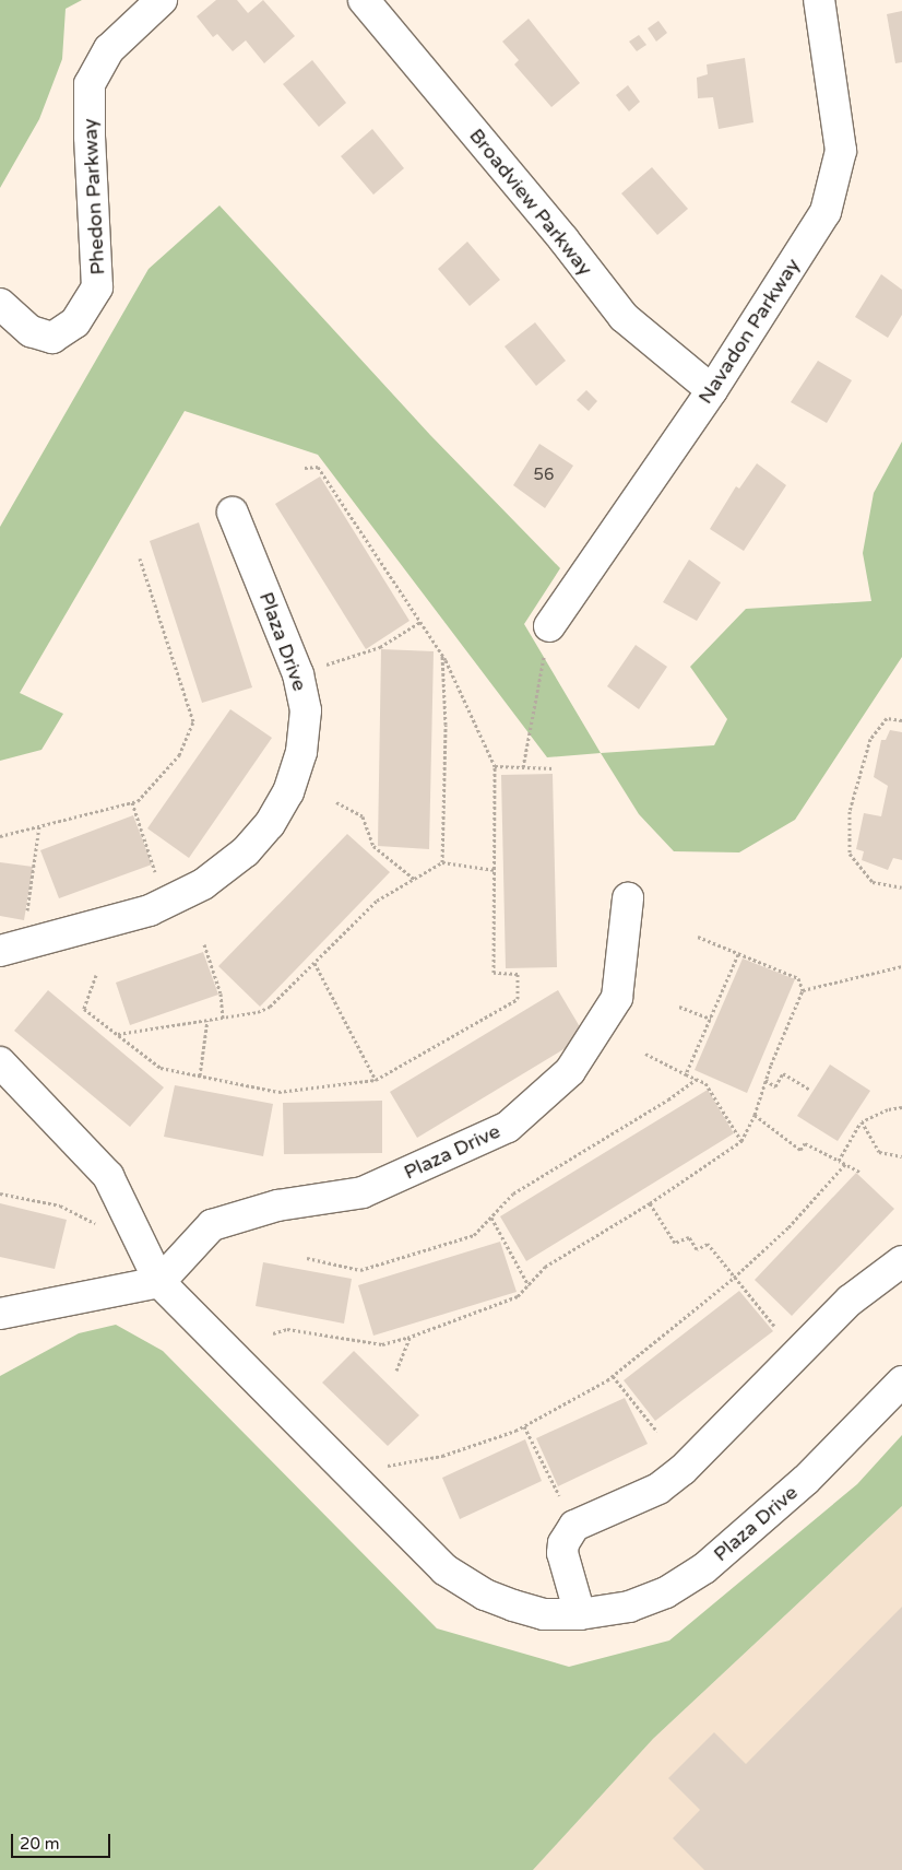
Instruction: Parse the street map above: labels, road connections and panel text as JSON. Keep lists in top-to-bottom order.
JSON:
{
  "streets": {
    "street": [
      "Phedon Parkway",
      "Broadview Parkway",
      "Navadon Parkway",
      "Plaza Drive"
    ]
  },
  "crossings": [
    ["Broadview Parkway", "Navadon Parkway"]
  ],
  "house_numbers": ["56"],
  "scale_bar": "20 m"
}
